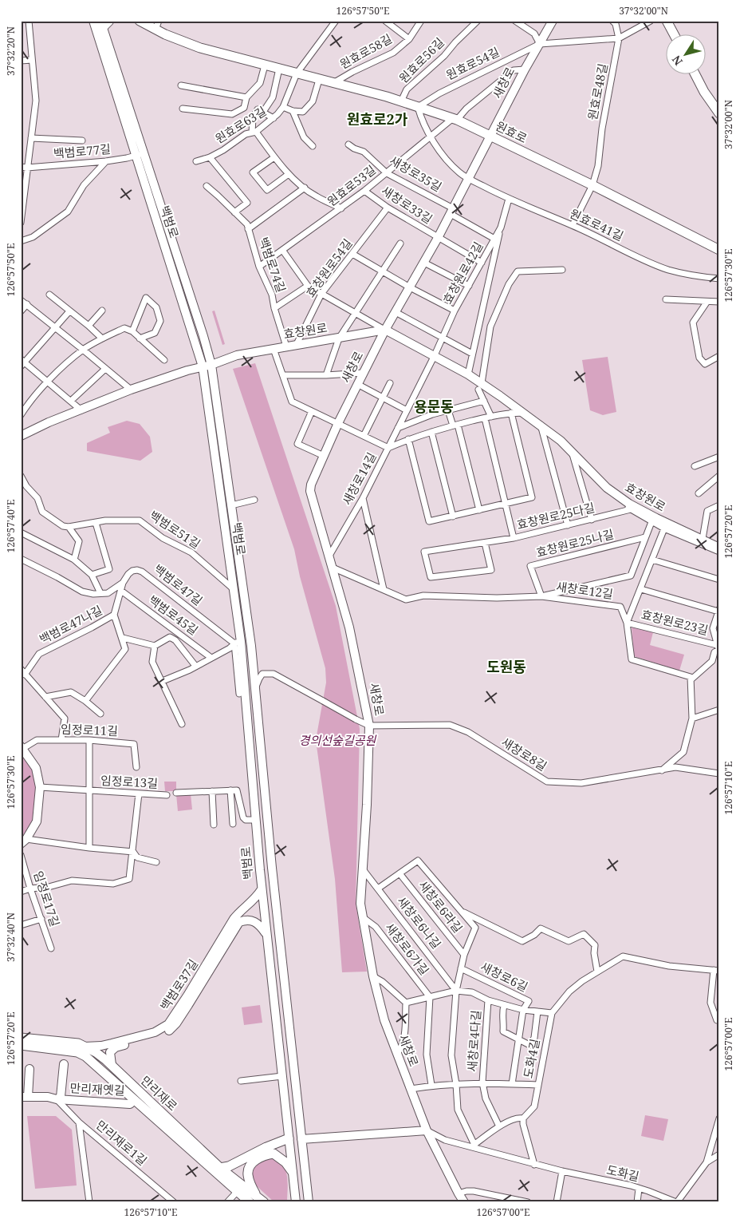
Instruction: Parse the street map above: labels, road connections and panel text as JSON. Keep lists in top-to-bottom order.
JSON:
{
  "streets": {
    "main road": [
      "새창로",
      "원효로",
      "백범로",
      "효창원로",
      "백범로37길",
      "만리재옛길",
      "만리재로"
    ],
    "street": [
      "원효로58길",
      "원효로56길",
      "원효로54길",
      "원효로48길",
      "원효로63길",
      "백범로77길",
      "새창로35길",
      "원효로53길",
      "새창로33길",
      "원효로41길",
      "백범로74길",
      "효창원로54길",
      "효창원로42길",
      "새창로14길",
      "효창원로25다길",
      "백범로51길",
      "효창원로25나길",
      "백범로47길",
      "새창로12길",
      "백범로45길",
      "효창원로23길",
      "백범로47나길",
      "임정로11길",
      "새창로8길",
      "임정로13길",
      "임정로17길",
      "새창로6라길",
      "새창로6나길",
      "새창로6가길",
      "새창로6길",
      "새창로4다길",
      "도화4길",
      "만리재로1길",
      "도화길"
    ]
  },
  "crossings": [
    ["원효로58길", "원효로"],
    ["원효로56길", "원효로"],
    ["원효로54길", "새창로"],
    ["원효로54길", "원효로"],
    ["새창로", "원효로"],
    ["새창로", "새창로35길"],
    ["새창로", "원효로53길"],
    ["새창로", "새창로33길"],
    ["새창로", "원효로41길"],
    ["새창로", "효창원로"],
    ["새창로", "새창로14길"],
    ["새창로", "새창로12길"],
    ["새창로", "새창로8길"],
    ["새창로", "새창로6나길"],
    ["새창로", "새창로6가길"],
    ["새창로", "도화길"],
    ["원효로48길", "원효로"],
    ["원효로63길", "원효로"],
    ["원효로", "원효로53길"],
    ["백범로77길", "백범로"],
    ["새창로35길", "원효로53길"],
    ["원효로53길", "새창로33길"],
    ["원효로53길", "백범로74길"],
    ["새창로33길", "효창원로54길"],
    ["백범로", "효창원로"],
    ["백범로", "백범로51길"],
    ["백범로", "백범로47길"],
    ["백범로", "백범로37길"],
    ["원효로41길", "효창원로42길"],
    ["백범로74길", "효창원로"],
    ["효창원로54길", "효창원로"],
    ["효창원로42길", "효창원로"],
    ["효창원로42길", "새창로14길"],
    ["효창원로", "새창로14길"],
    ["효창원로25나길", "새창로12길"],
    ["새창로12길", "효창원로23길"],
    ["임정로11길", "임정로13길"],
    ["백범로37길", "만리재로"],
    ["만리재옛길", "만리재로"],
    ["만리재옛길", "만리재로1길"]
  ],
  "districts": ["원효로2가", "용문동", "도원동"],
  "parks": ["경의선숲길공원"],
  "north": "bottom left",
  "coordinates": [
    "126°57'50\"E",
    "37°32'00\"N",
    "37°32'20\"N",
    "126°57'30\"E",
    "126°57'40\"E",
    "126°57'20\"E",
    "126°57'10\"E",
    "37°32'40\"N",
    "126°57'00\"E"
  ]
}
